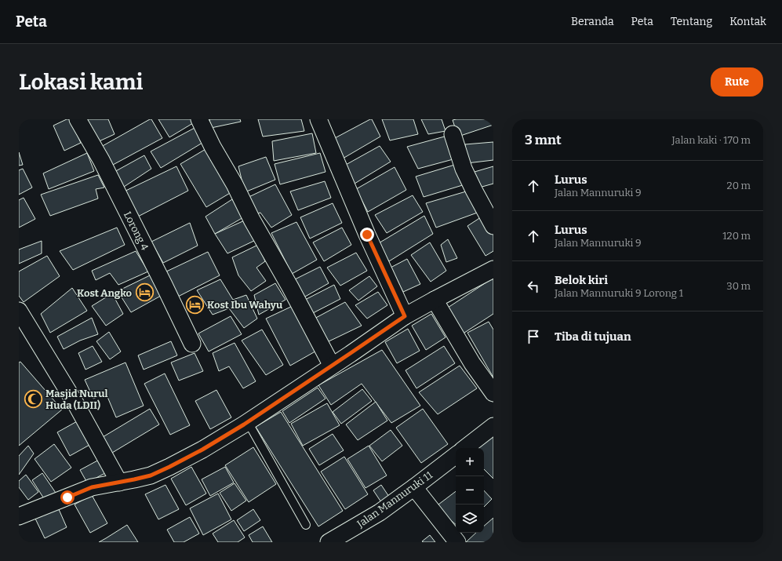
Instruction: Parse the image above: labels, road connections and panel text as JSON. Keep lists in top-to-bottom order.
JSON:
{
  "streets": {
    "street": ["Lorong 4", "Jalan Mannuruki 11"]
  },
  "places": {
    "hotel": ["Kost Angko", "Kost Ibu Wahyu"],
    "mosque": ["Masjid Nurul Huda (LDII)"]
  },
  "page": {
    "header": "Peta",
    "nav": [
      "Beranda",
      "Peta",
      "Tentang",
      "Kontak"
    ],
    "buttons": "Rute",
    "title": "Lokasi kami",
    "heading": ["3 mnt", "Jalan kaki · 170 m"],
    "list": [
      ["Lurus", "Jalan Mannuruki 9", "20 m"],
      ["Lurus", "Jalan Mannuruki 9", "120 m"],
      ["Belok kiri", "Jalan Mannuruki 9 Lorong 1", "30 m"],
      "Tiba di tujuan"
    ],
    "map_buttons": ["+", "−"]
  }
}
